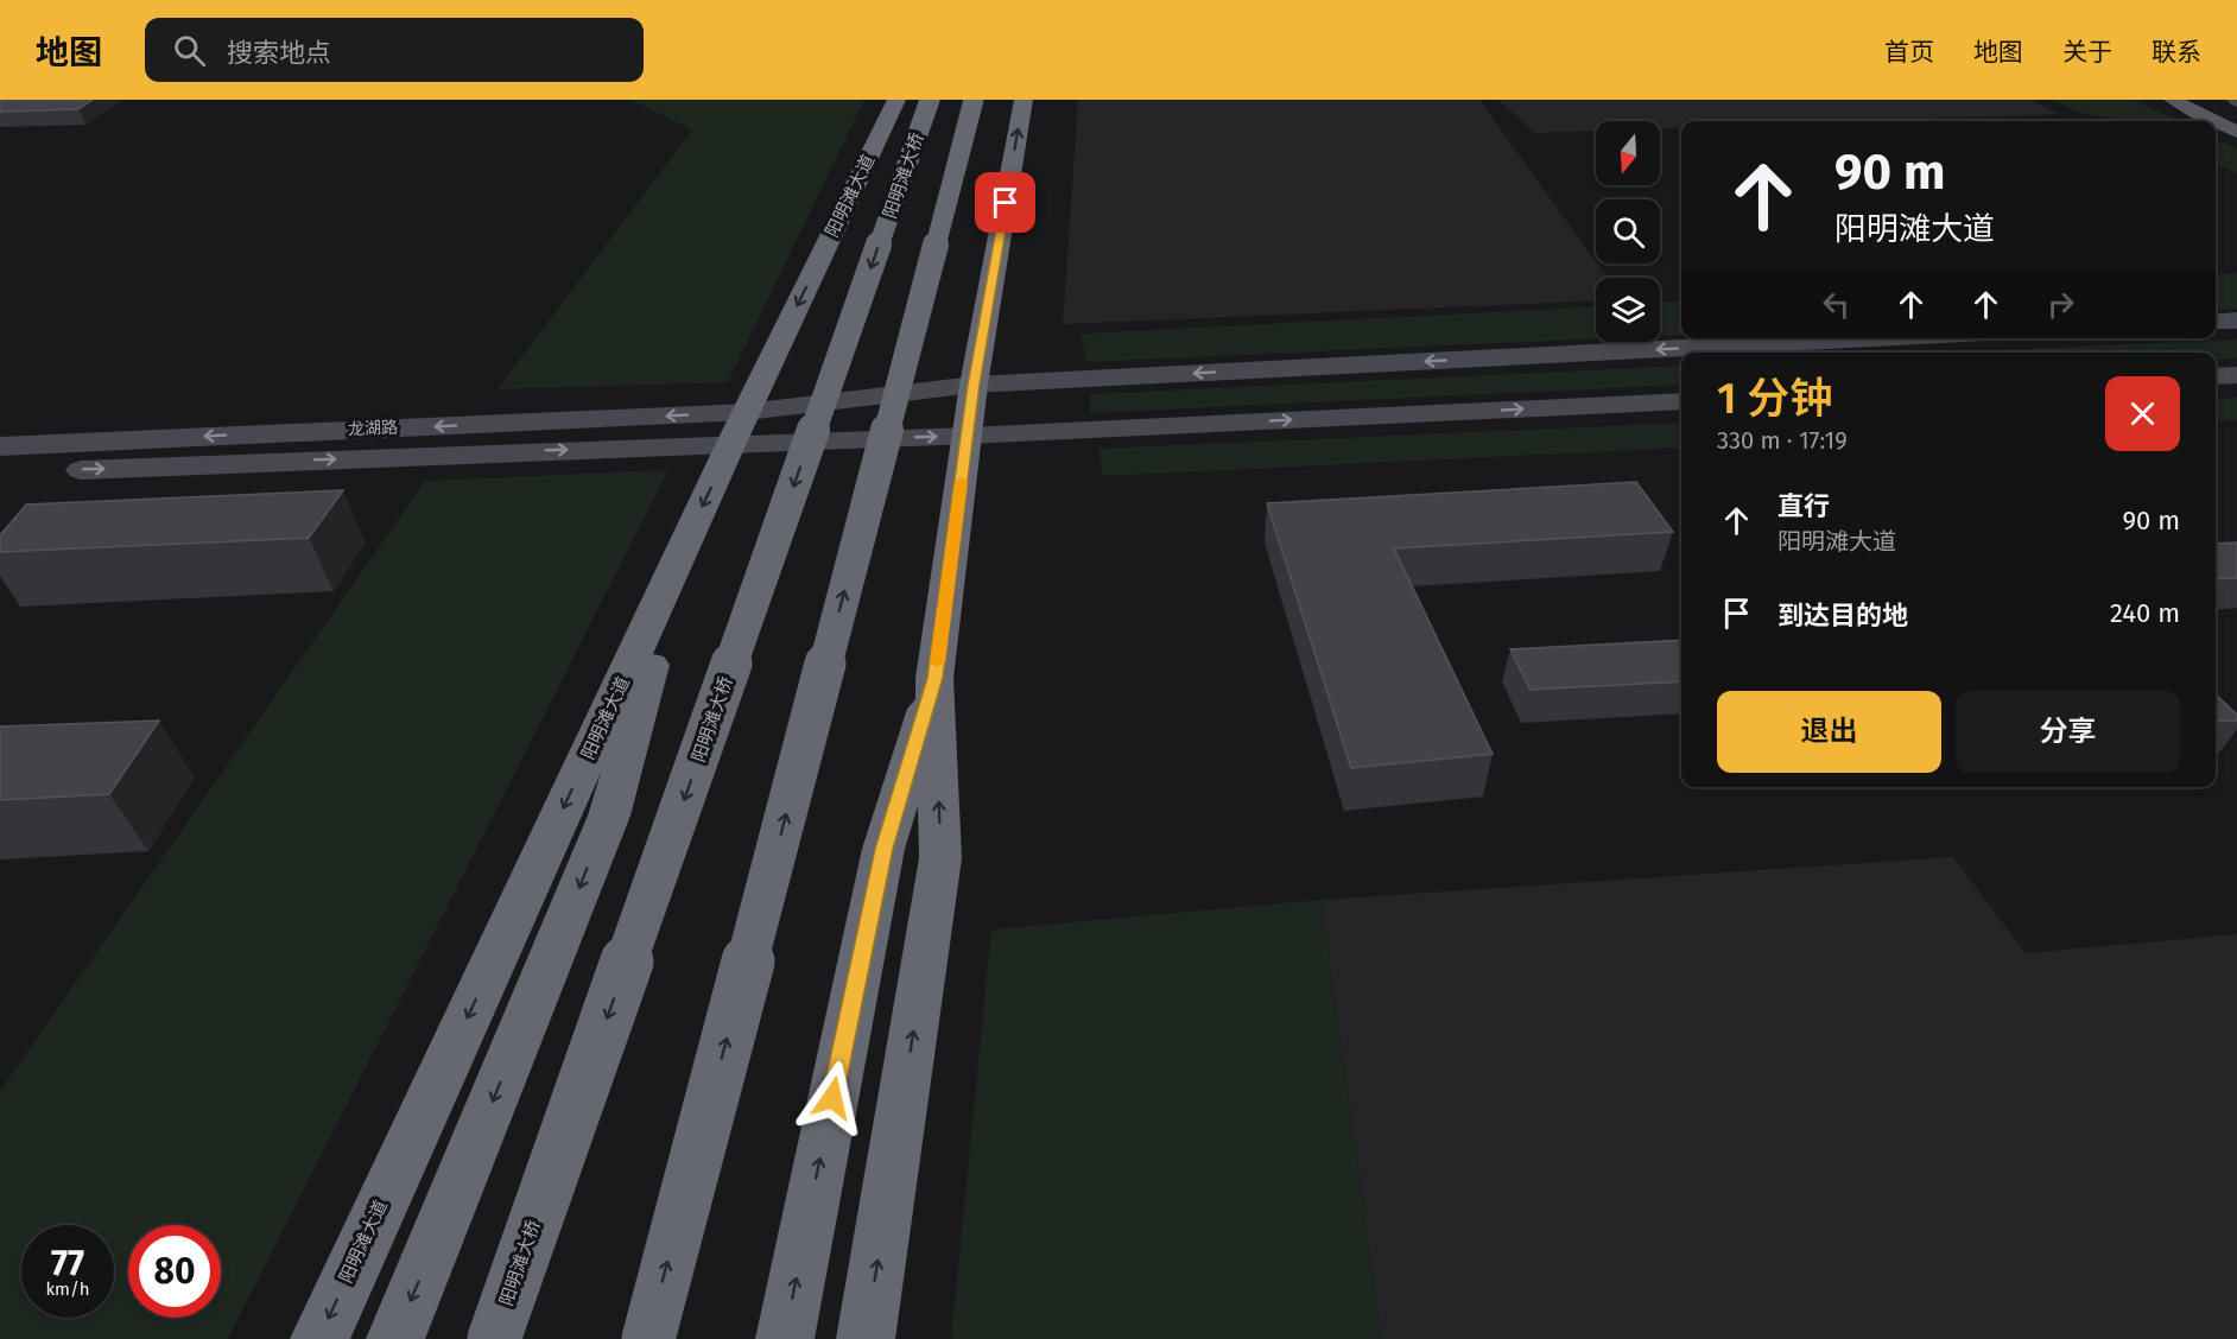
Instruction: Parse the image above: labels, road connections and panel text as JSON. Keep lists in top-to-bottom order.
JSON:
{
  "streets": {
    "highway": ["阳明滩大桥", "阳明滩大道"],
    "main road": ["龙湖路"]
  },
  "crossings": [
    ["阳明滩大道", "龙湖路"]
  ],
  "north": "bottom",
  "page": {
    "header": "地图",
    "search": "搜索地点",
    "nav": [
      "首页",
      "地图",
      "关于",
      "联系"
    ],
    "turn": ["90 m", "阳明滩大道"],
    "heading": ["1 分钟", "330 m · 17:19"],
    "list": [
      {
        "name": "直行",
        "note": "阳明滩大道",
        "value": "90 m"
      },
      {
        "name": "到达目的地",
        "value": "240 m"
      }
    ],
    "buttons": ["退出", "分享"],
    "speed": "77 km/h",
    "limit": "80"
  }
}
